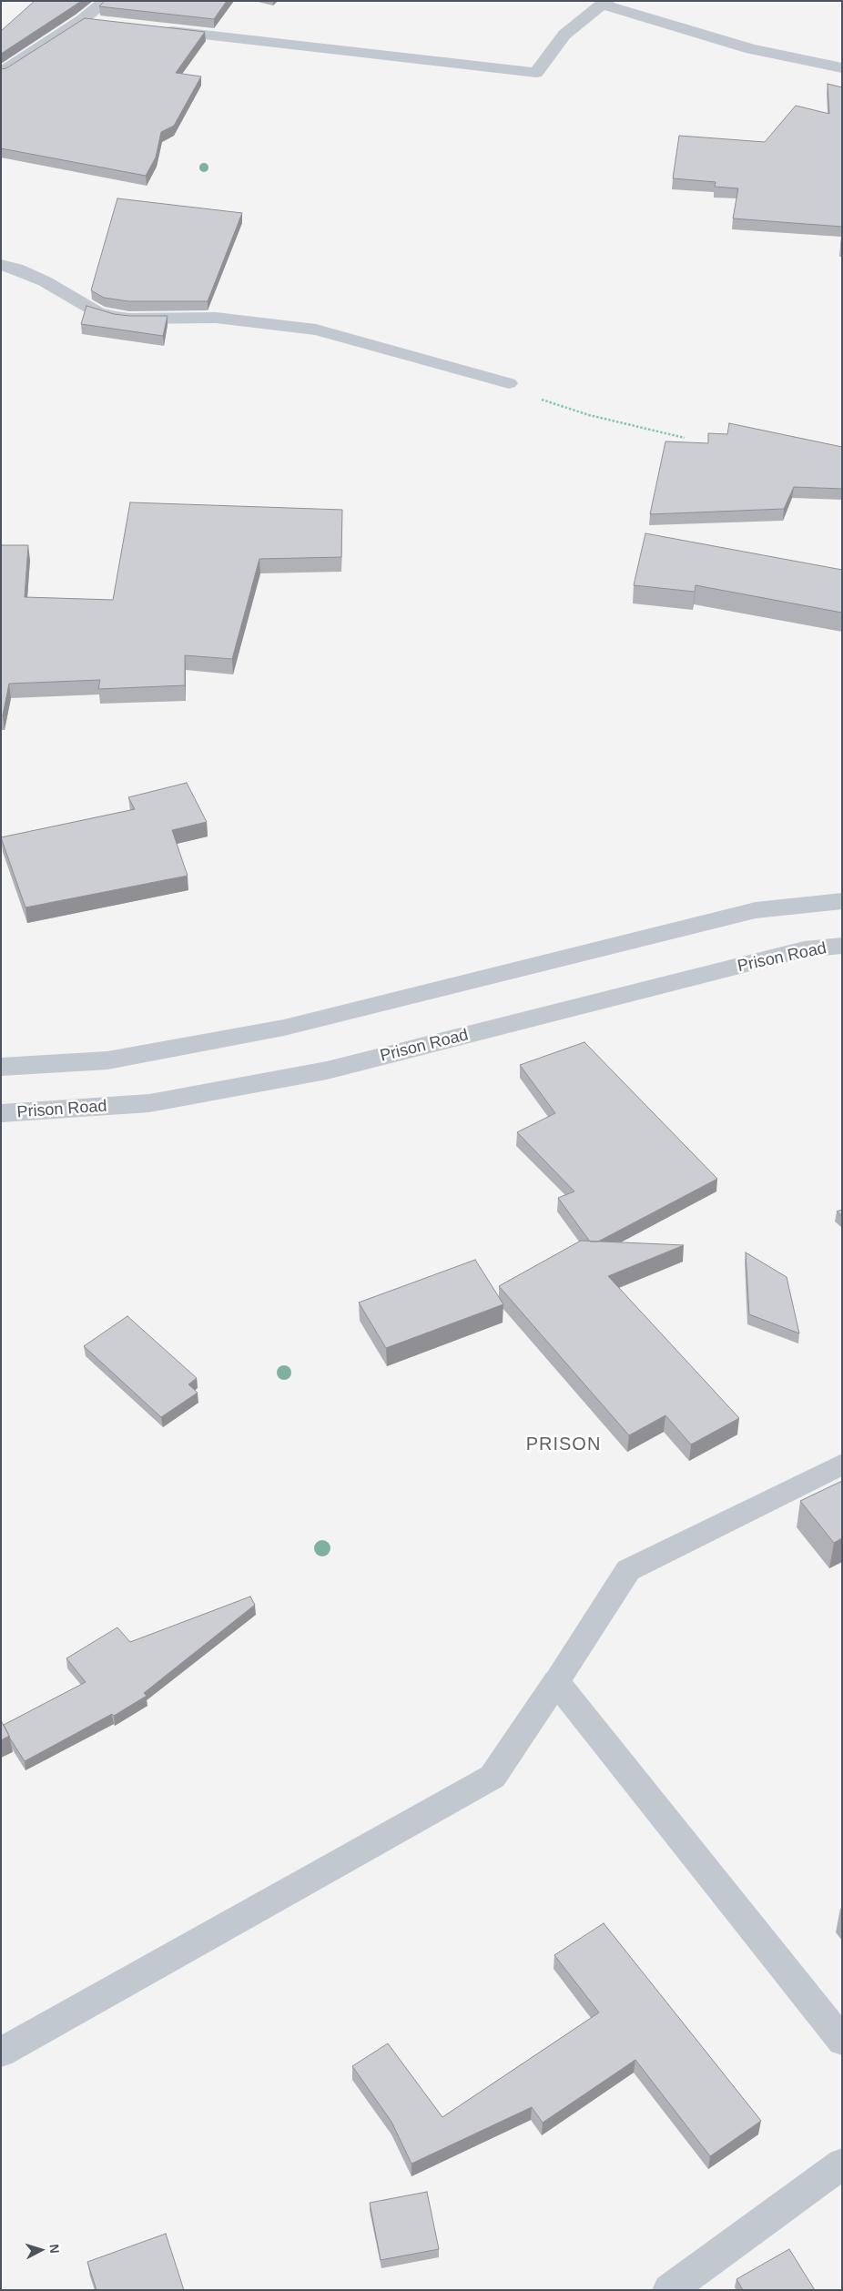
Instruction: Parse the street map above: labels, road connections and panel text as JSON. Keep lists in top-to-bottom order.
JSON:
{
  "streets": {
    "street": ["Prison Road"]
  },
  "districts": ["PRISON"],
  "north": "right"
}
